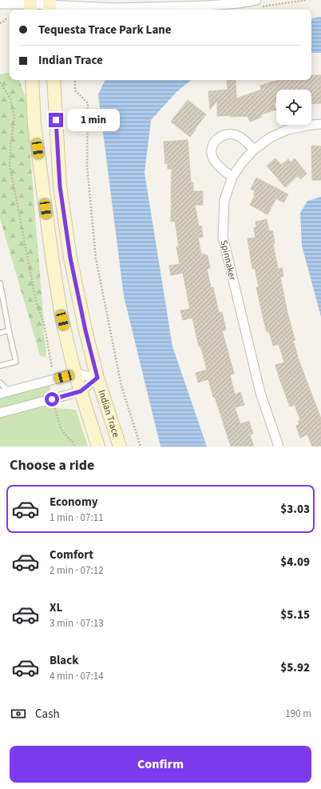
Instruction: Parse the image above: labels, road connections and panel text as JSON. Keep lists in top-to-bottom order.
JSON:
{
  "streets": {
    "main road": ["Indian Trace"],
    "street": ["Spinnaker"]
  },
  "page": {
    "banner": ["Tequesta Trace Park Lane", "Indian Trace"],
    "bubble": "1 min",
    "heading": "Choose a ride",
    "list": [
      {
        "name": "Economy",
        "note": "1 min · 07:11",
        "value": "$3.03"
      },
      {
        "name": "Comfort",
        "note": "2 min · 07:12",
        "value": "$4.09"
      },
      {
        "name": "XL",
        "note": "3 min · 07:13",
        "value": "$5.15"
      },
      {
        "name": "Black",
        "note": "4 min · 07:14",
        "value": "$5.92"
      }
    ],
    "pay": ["Cash", "190 m"],
    "buttons": "Confirm"
  }
}
